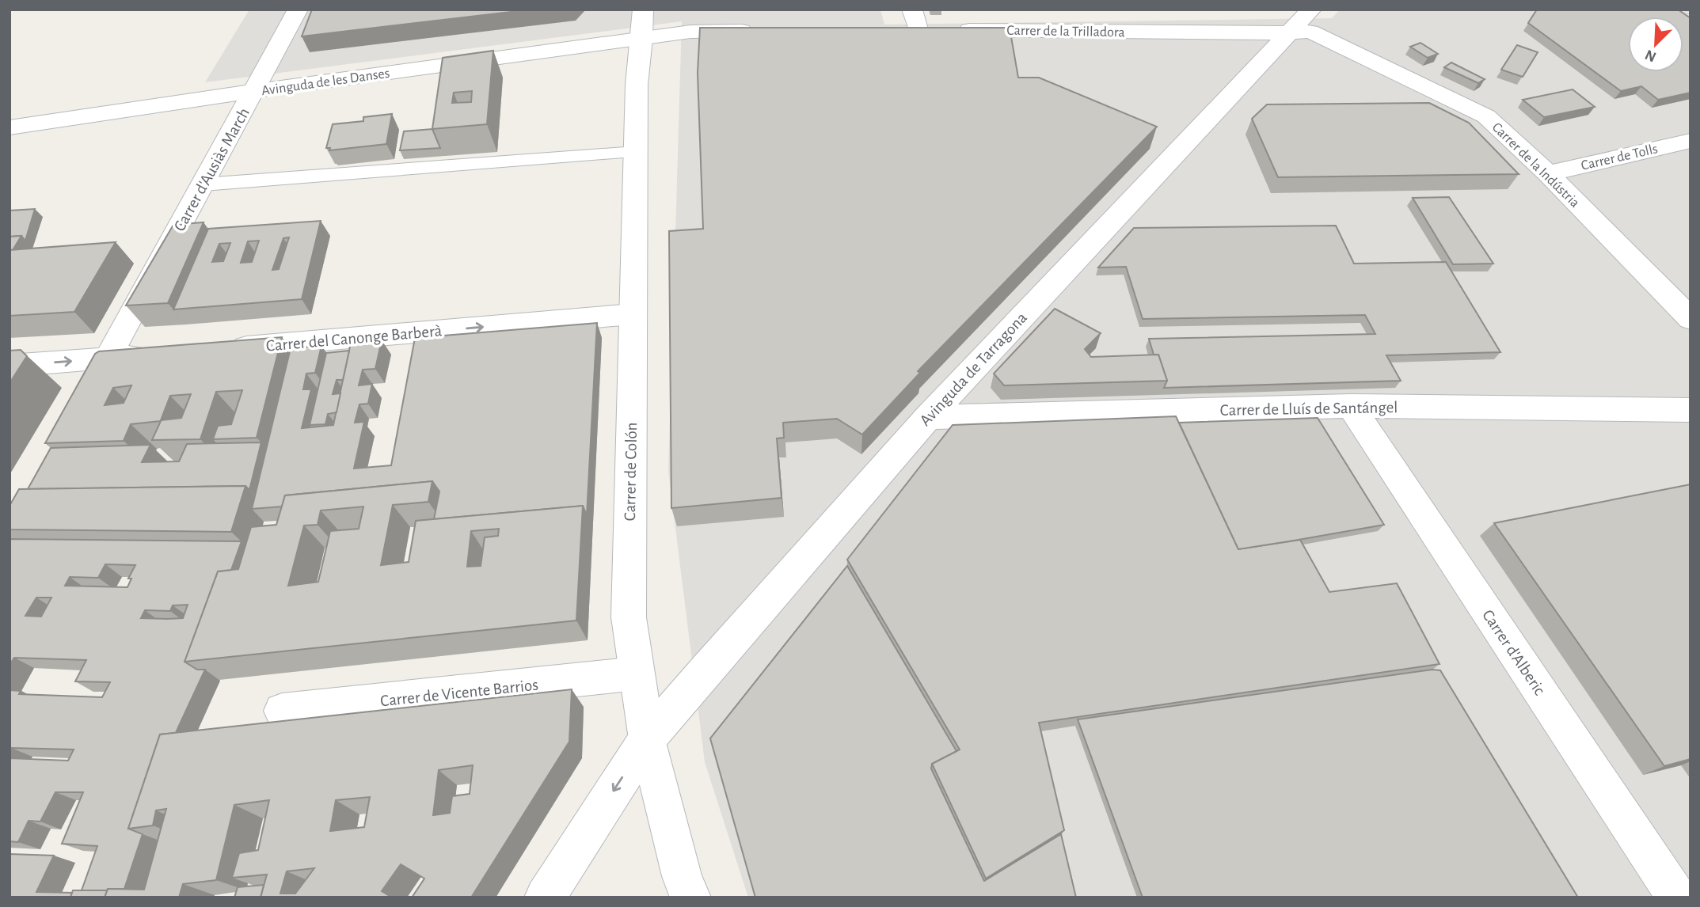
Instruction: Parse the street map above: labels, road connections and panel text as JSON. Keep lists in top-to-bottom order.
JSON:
{
  "streets": {
    "street": [
      "Carrer de la Trilladora",
      "Avinguda de les Danses",
      "Carrer de Tolls",
      "Carrer de la Indústria",
      "Carrer d'Ausiàs March",
      "Carrer del Canonge Barberà",
      "Avinguda de Tarragona",
      "Carrer de Lluís de Santángel",
      "Carrer de Colón",
      "Carrer d'Alberic",
      "Carrer de Vicente Barrios"
    ]
  },
  "crossings": [
    ["Carrer de la Trilladora", "Carrer de la Indústria"],
    ["Carrer de la Trilladora", "Avinguda de Tarragona"],
    ["Avinguda de les Danses", "Carrer d'Ausiàs March"],
    ["Avinguda de les Danses", "Carrer de Colón"],
    ["Carrer de Tolls", "Carrer de la Indústria"],
    ["Carrer de la Indústria", "Avinguda de Tarragona"],
    ["Carrer del Canonge Barberà", "Carrer de Colón"],
    ["Avinguda de Tarragona", "Carrer de Lluís de Santángel"],
    ["Avinguda de Tarragona", "Carrer de Colón"],
    ["Carrer de Lluís de Santángel", "Carrer d'Alberic"],
    ["Carrer de Colón", "Carrer de Vicente Barrios"]
  ],
  "north": "bottom left"
}
